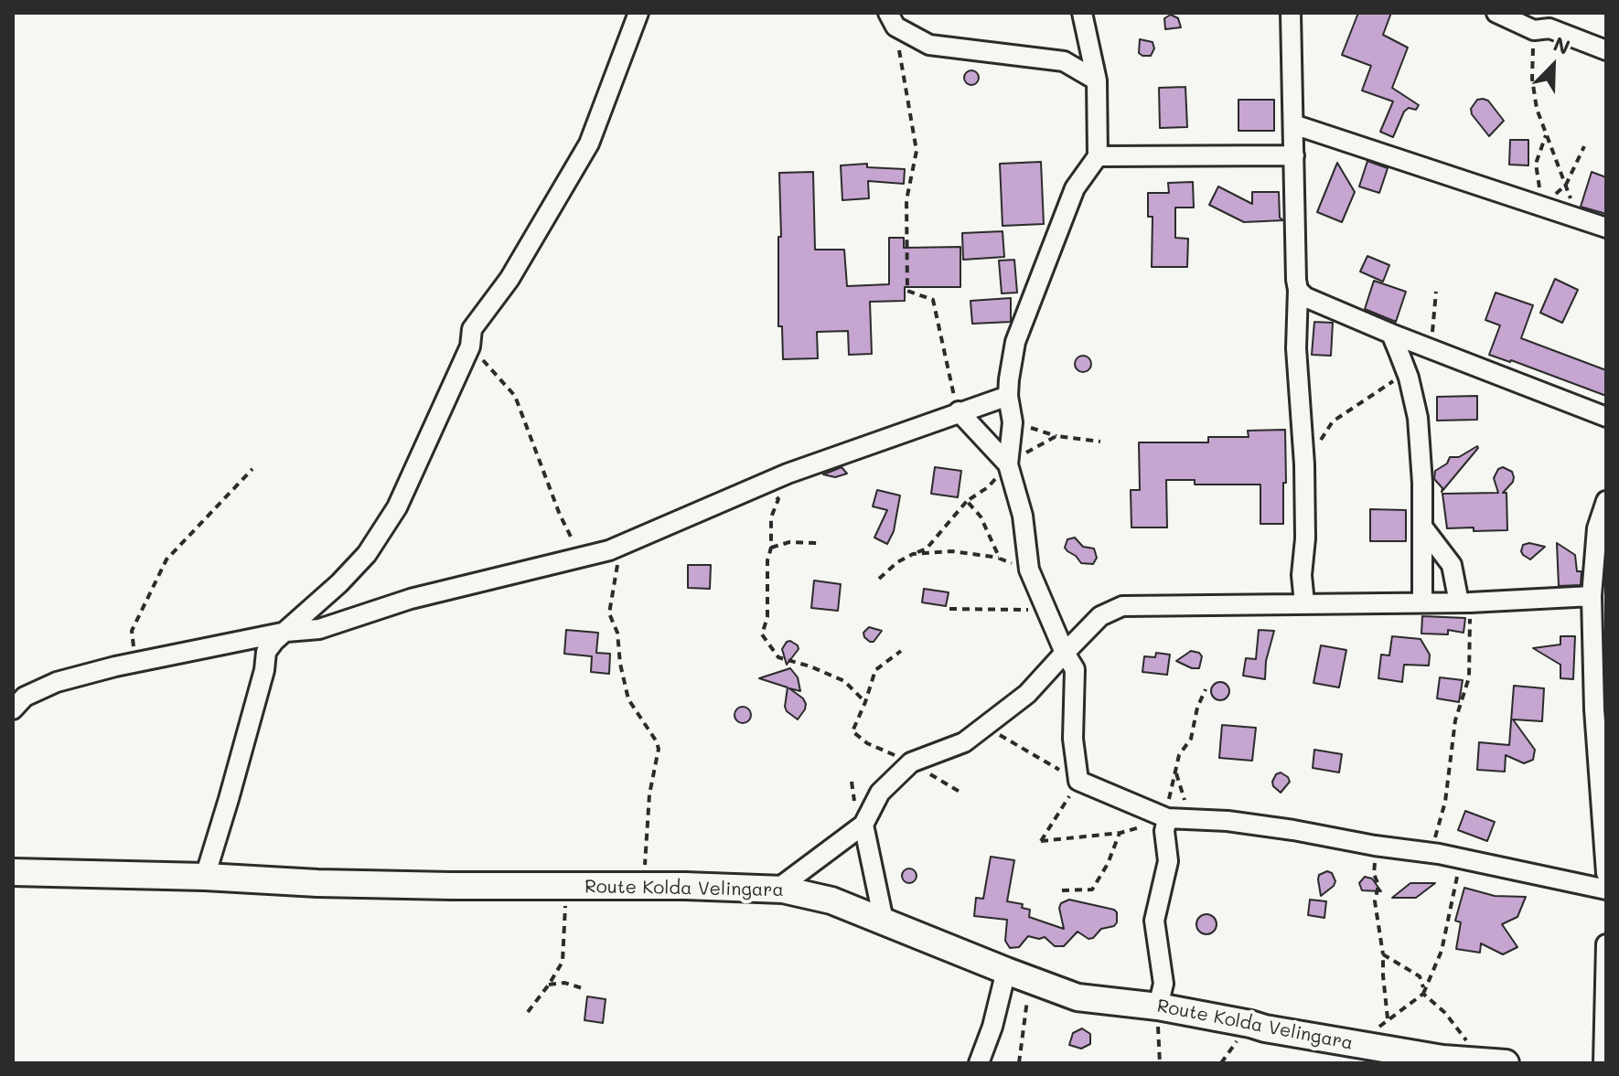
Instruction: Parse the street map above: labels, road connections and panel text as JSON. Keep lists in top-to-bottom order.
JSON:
{
  "streets": {
    "main road": ["Route Kolda Velingara"]
  },
  "north": "top right"
}
